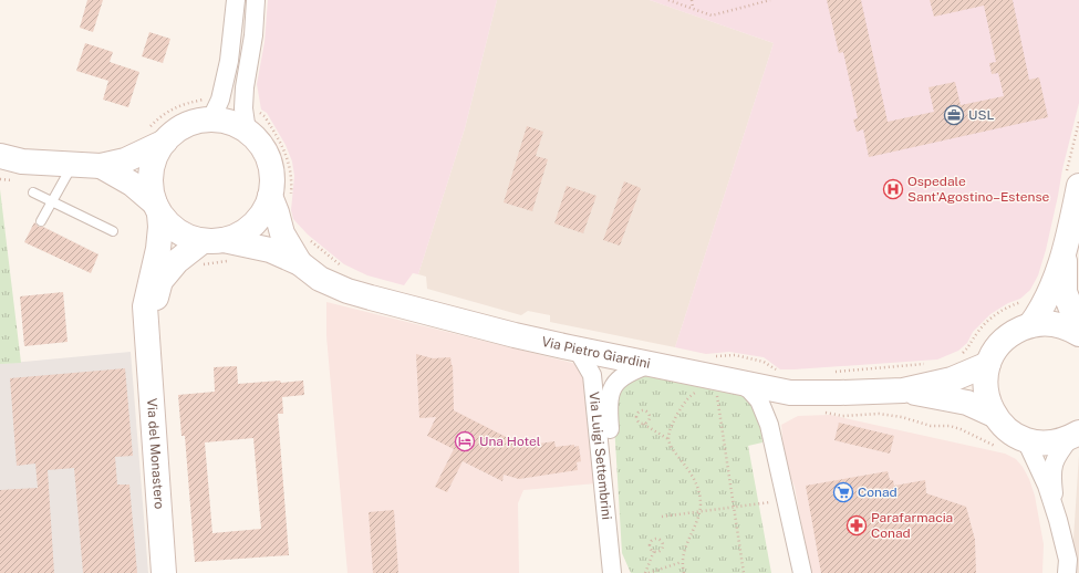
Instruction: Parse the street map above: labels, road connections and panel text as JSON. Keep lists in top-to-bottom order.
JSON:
{
  "streets": {
    "main road": ["Via Pietro Giardini", "Via del Monastero"],
    "street": ["Via Luigi Settembrini"]
  },
  "crossings": [
    ["Via Pietro Giardini", "Via del Monastero"],
    ["Via Pietro Giardini", "Via Luigi Settembrini"]
  ],
  "places": {
    "office": ["USL"],
    "hospital": ["Ospedale Sant’Agostino–Estense"],
    "hotel": ["Una Hotel"],
    "supermarket": ["Conad"],
    "pharmacy": ["Parafarmacia Conad"]
  }
}
